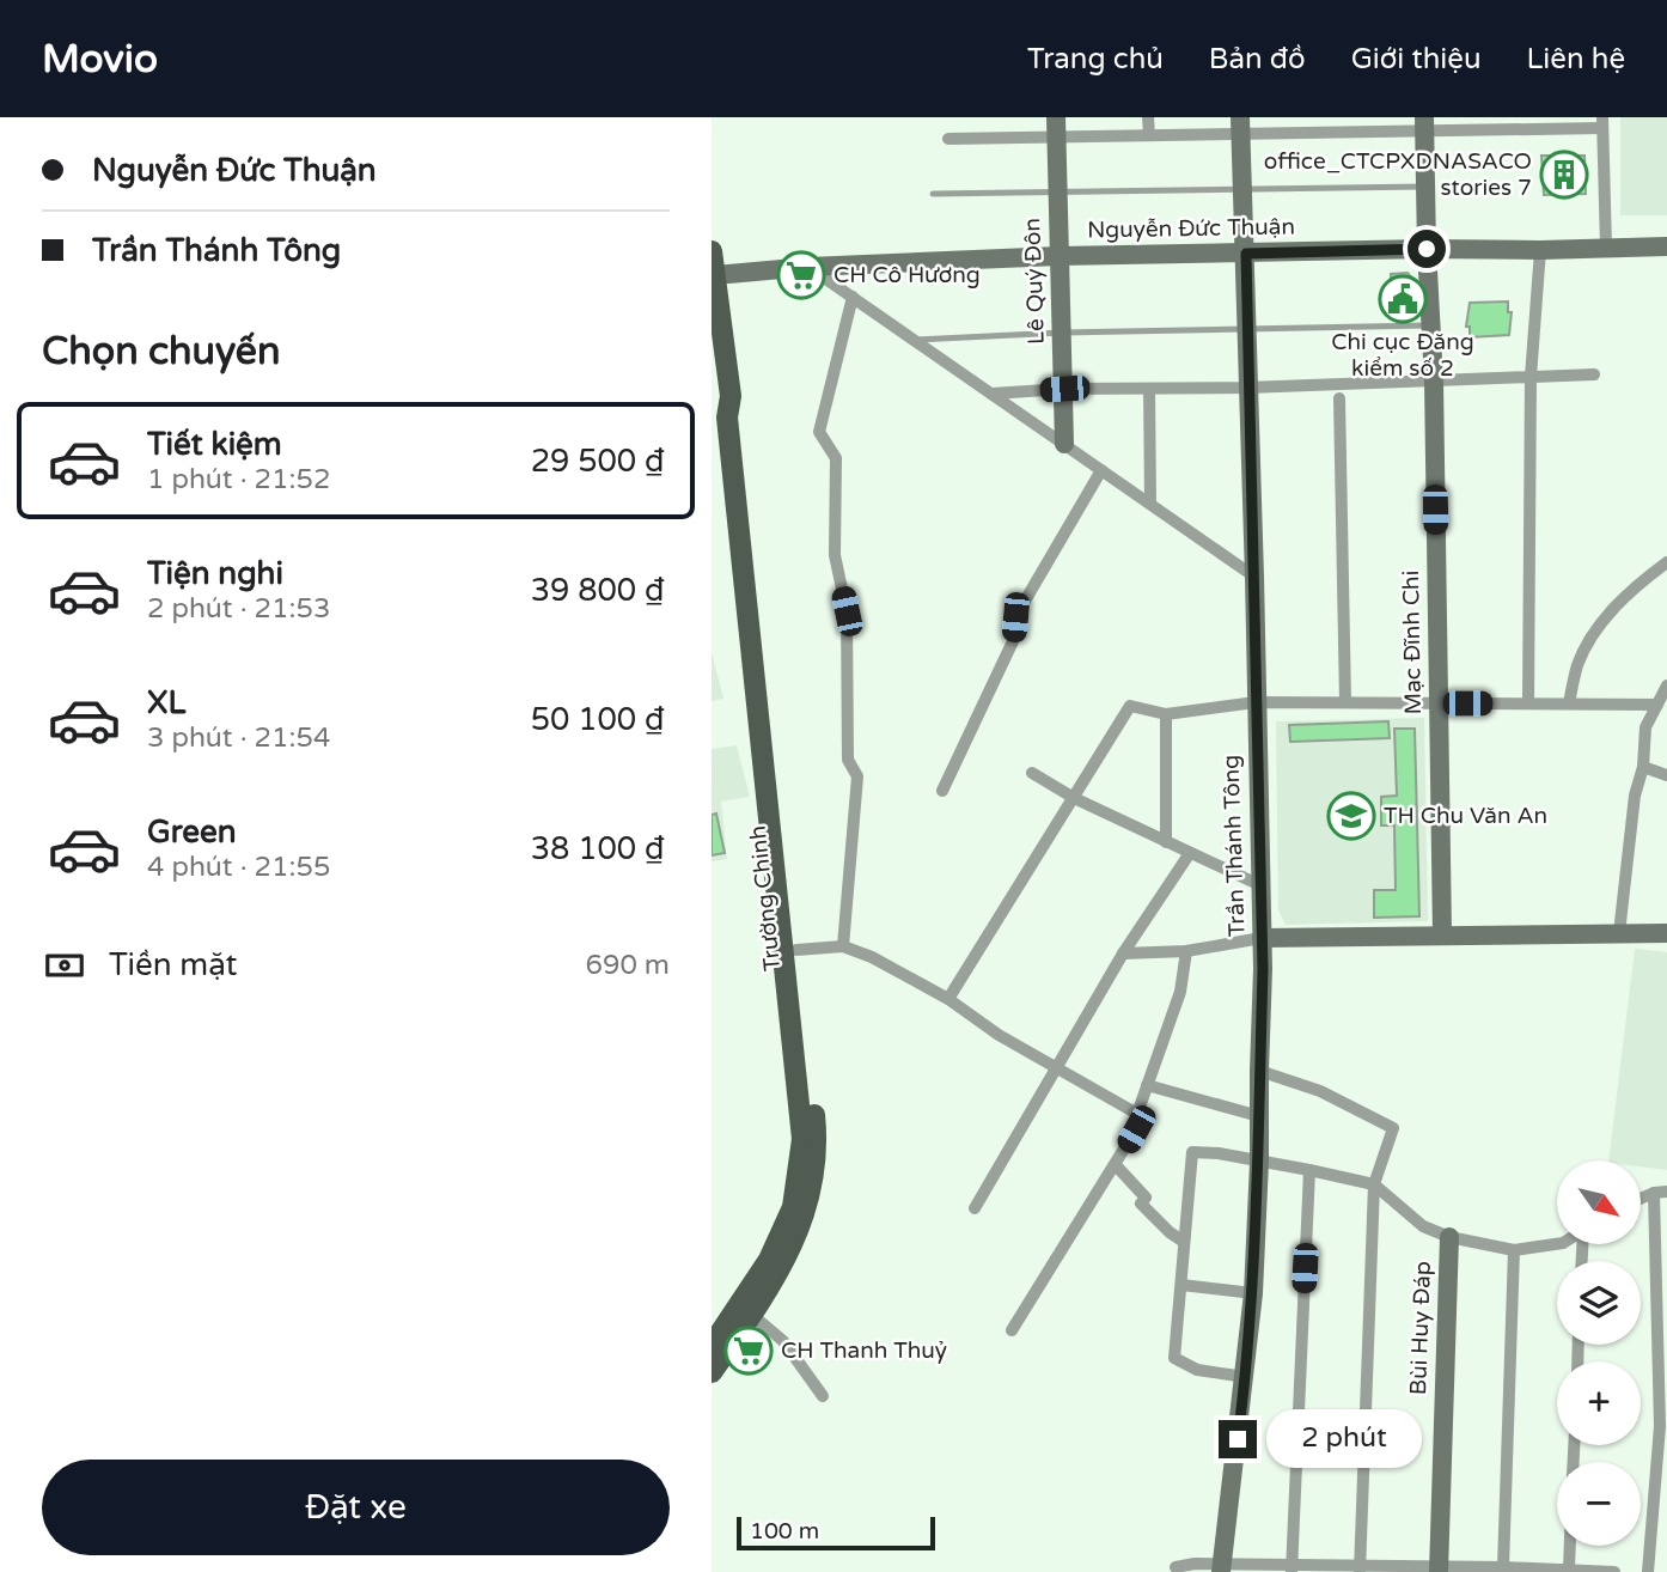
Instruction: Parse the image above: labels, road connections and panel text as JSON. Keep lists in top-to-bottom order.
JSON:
{
  "streets": {
    "main road": ["Trường Chinh"],
    "street": [
      "Nguyễn Đức Thuận",
      "Lê Quý Đôn",
      "Mạc Đĩnh Chi",
      "Trần Thánh Tông",
      "Bùi Huy Đáp"
    ]
  },
  "crossings": [
    ["Nguyễn Đức Thuận", "Lê Quý Đôn"],
    ["Nguyễn Đức Thuận", "Mạc Đĩnh Chi"],
    ["Nguyễn Đức Thuận", "Trần Thánh Tông"],
    ["Nguyễn Đức Thuận", "Trường Chinh"]
  ],
  "places": {
    "building": ["office_CTCPXDNASACO stories 7"],
    "supermarket": ["CH Cô Hương", "CH Thanh Thuỷ"],
    "public building": ["Chi cục Đăng kiểm số 2"],
    "school or university": ["TH Chu Văn An"]
  },
  "scale_bar": "100 m",
  "north": "bottom right",
  "page": {
    "header": "Movio",
    "nav": [
      "Trang chủ",
      "Bản đồ",
      "Giới thiệu",
      "Liên hệ"
    ],
    "banner": ["Nguyễn Đức Thuận", "Trần Thánh Tông"],
    "heading": "Chọn chuyến",
    "list": [
      {
        "name": "Tiết kiệm",
        "note": "1 phút · 21:52",
        "value": "29 500 ₫"
      },
      {
        "name": "Tiện nghi",
        "note": "2 phút · 21:53",
        "value": "39 800 ₫"
      },
      {
        "name": "XL",
        "note": "3 phút · 21:54",
        "value": "50 100 ₫"
      },
      {
        "name": "Green",
        "note": "4 phút · 21:55",
        "value": "38 100 ₫"
      }
    ],
    "pay": ["Tiền mặt", "690 m"],
    "map_buttons": ["+", "−"],
    "bubble": "2 phút",
    "buttons": "Đặt xe",
    "scale": "100 m"
  }
}
